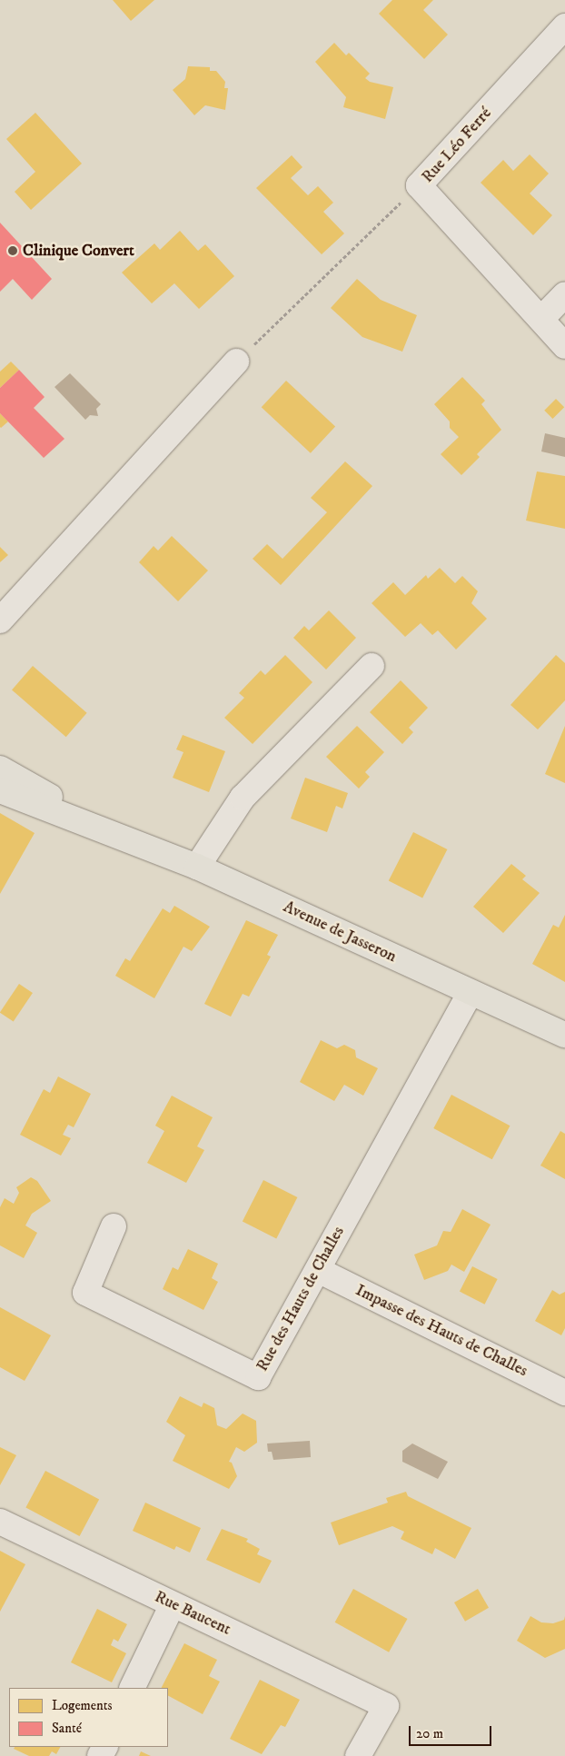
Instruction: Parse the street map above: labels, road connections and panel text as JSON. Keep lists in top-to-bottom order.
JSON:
{
  "streets": {
    "main road": ["Avenue de Jasseron"],
    "street": [
      "Rue Léo Ferré",
      "Rue des Hauts de Challes",
      "Impasse des Hauts de Challes",
      "Rue Baucent"
    ]
  },
  "crossings": [
    ["Avenue de Jasseron", "Rue des Hauts de Challes"],
    ["Rue des Hauts de Challes", "Impasse des Hauts de Challes"]
  ],
  "places": ["Clinique Convert"],
  "legend": ["Logements", "Santé"],
  "scale_bar": "20 m"
}
